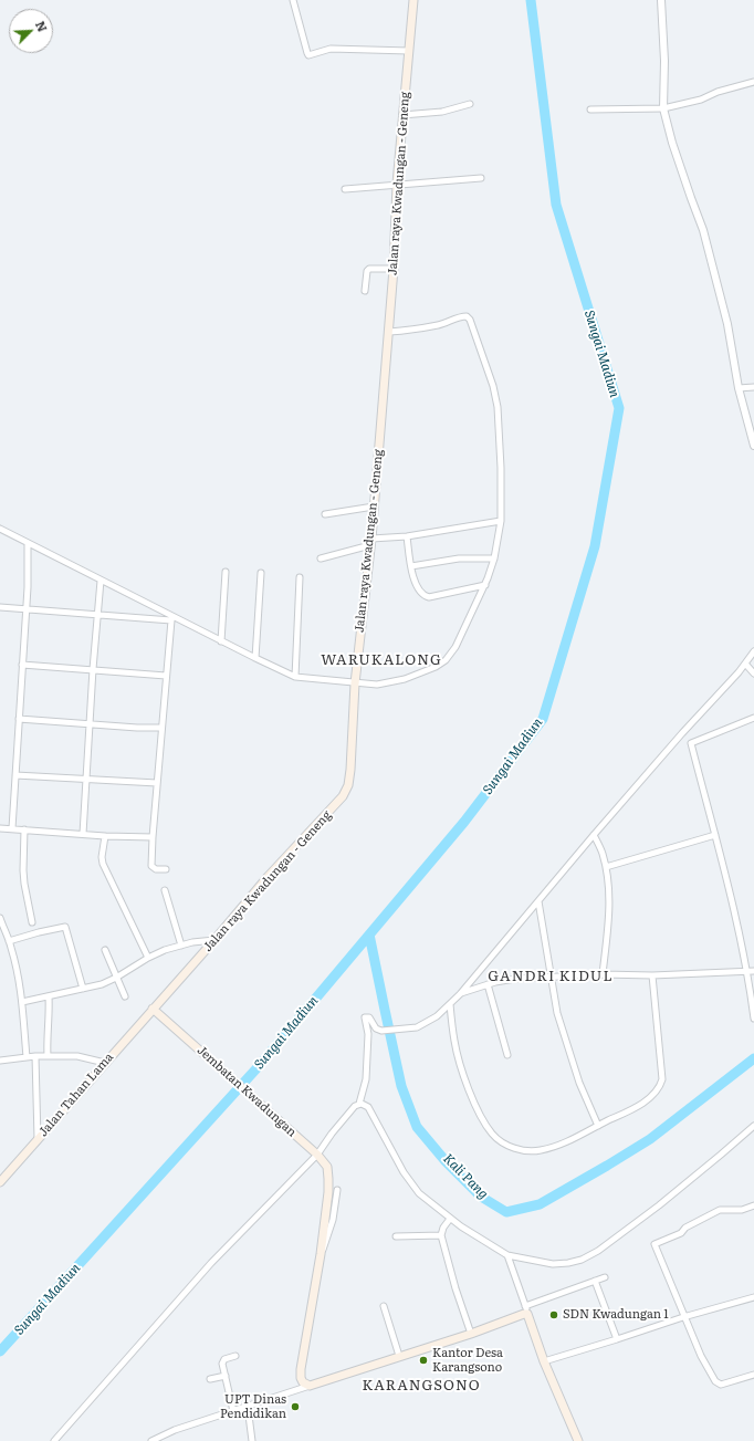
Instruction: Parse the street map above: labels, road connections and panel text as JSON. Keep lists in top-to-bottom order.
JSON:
{
  "streets": {
    "main road": ["Jalan raya Kwadungan - Geneng", "Jembatan Kwadungan", "Jalan Tahan Lama"]
  },
  "crossings": [
    ["Jalan raya Kwadungan - Geneng", "Jembatan Kwadungan"],
    ["Jalan raya Kwadungan - Geneng", "Jalan Tahan Lama"],
    ["Jembatan Kwadungan", "Jalan Tahan Lama"]
  ],
  "districts": ["WARUKALONG", "GANDRI KIDUL", "KARANGSONO"],
  "water": ["Sungai Madiun", "Kali Pang"],
  "places": ["SDN Kwadungan 1", "Kantor Desa Karangsono", "UPT Dinas Pendidikan"],
  "north": "top right"
}
